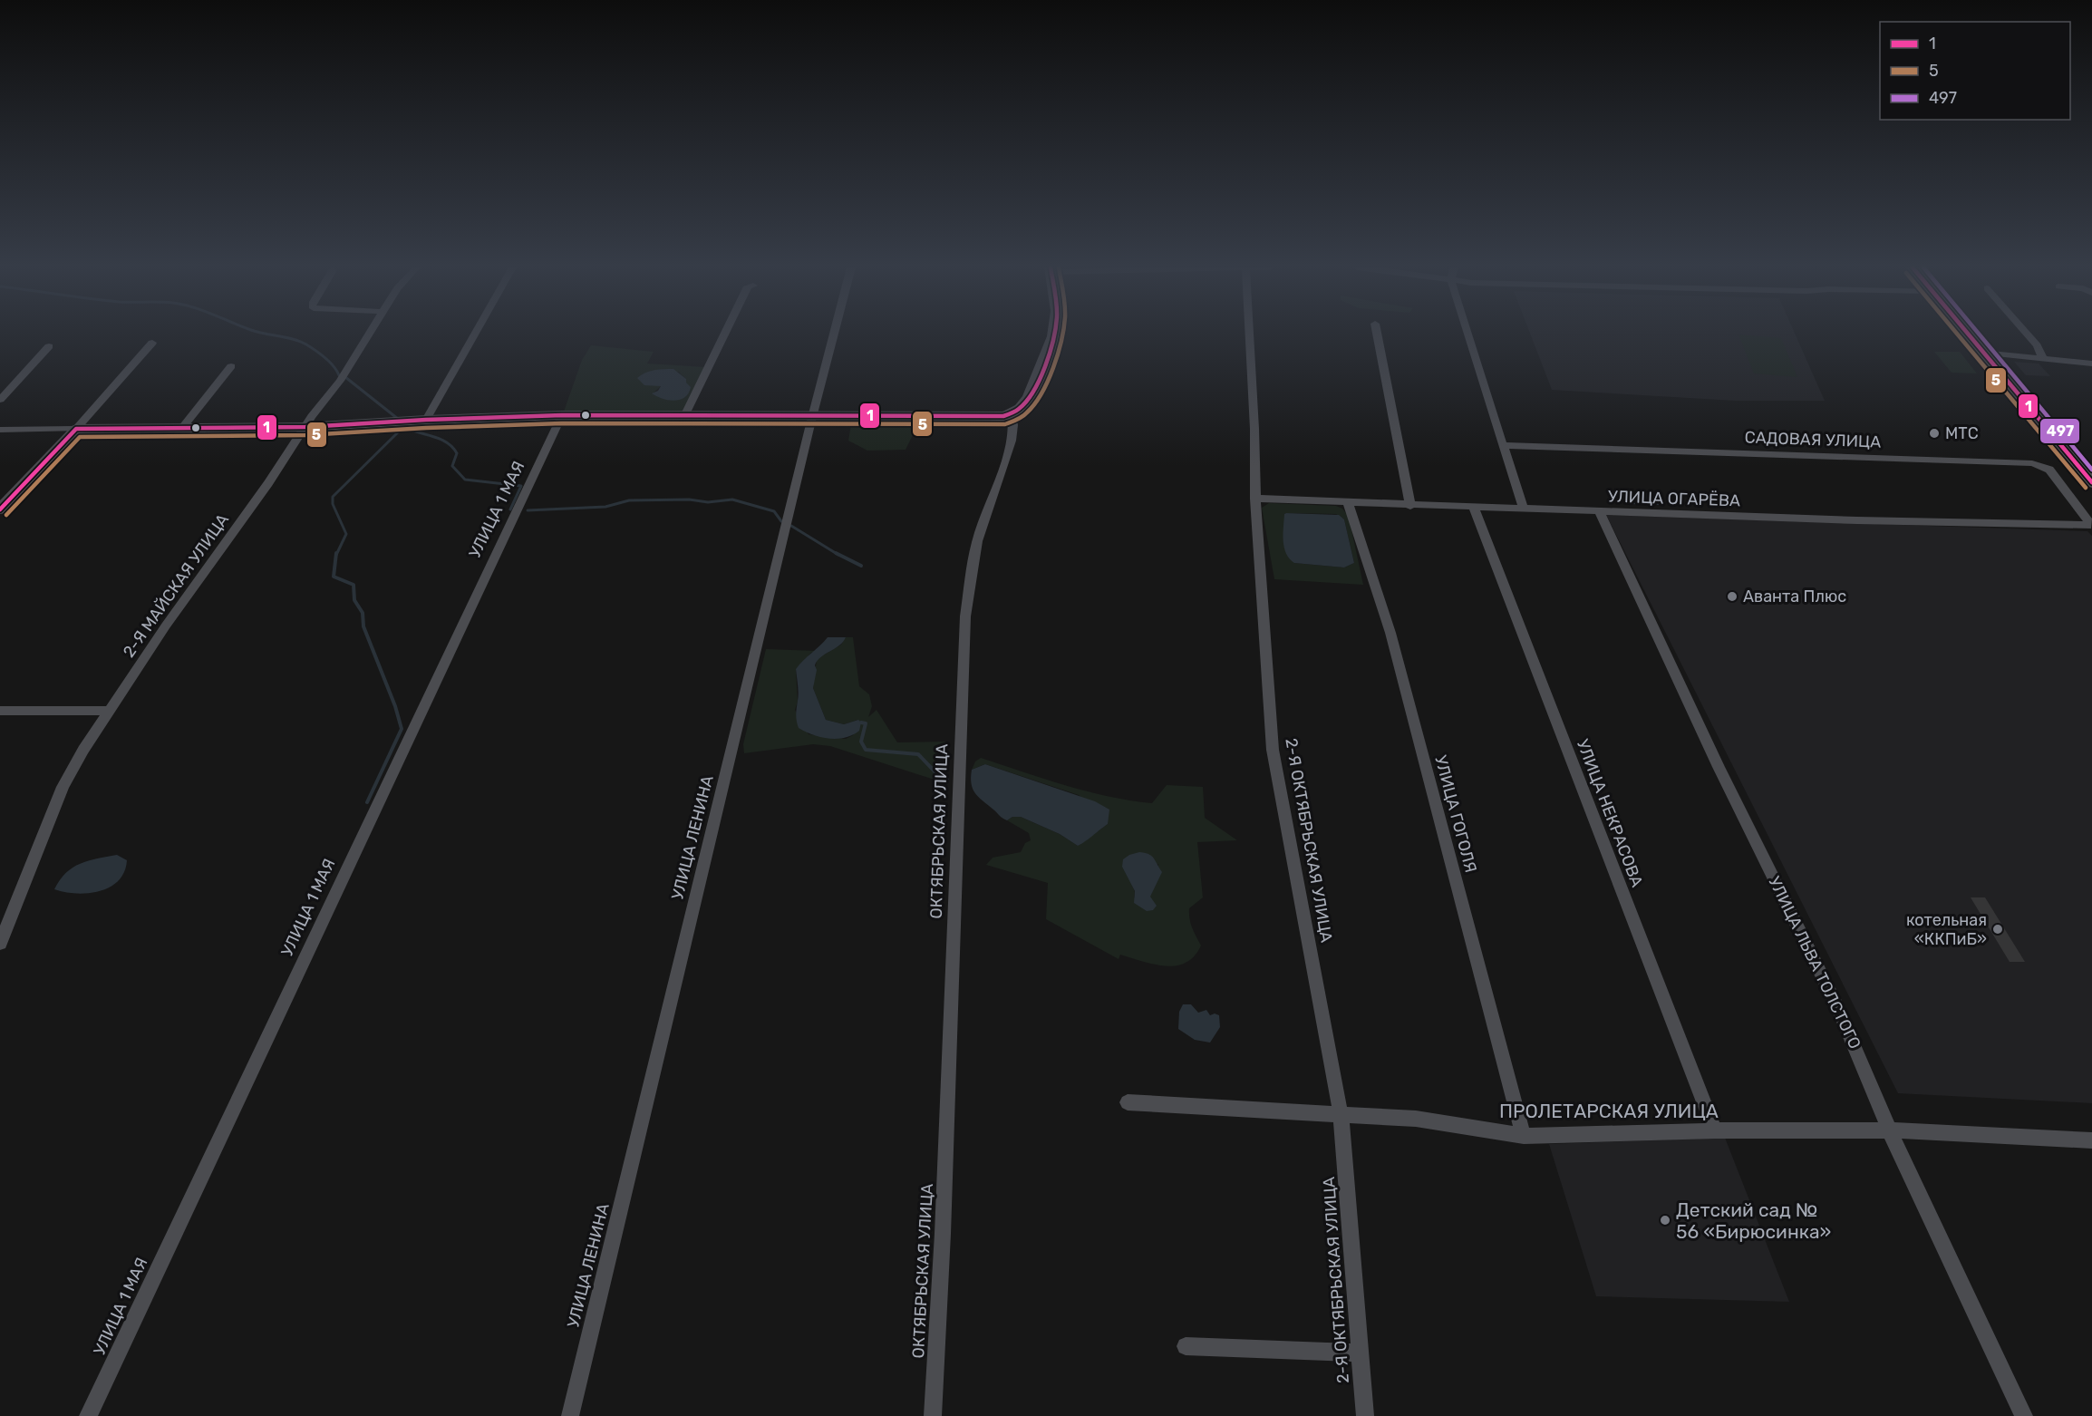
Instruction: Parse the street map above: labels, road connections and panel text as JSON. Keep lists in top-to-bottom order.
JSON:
{
  "streets": {
    "street": [
      "САДОВАЯ УЛИЦА",
      "УЛИЦА ОГАРЁВА",
      "УЛИЦА 1 МАЯ",
      "2-Я МАЙСКАЯ УЛИЦА",
      "УЛИЦА НЕКРАСОВА",
      "УЛИЦА ГОГОЛЯ",
      "ОКТЯБРЬСКАЯ УЛИЦА",
      "УЛИЦА ЛЕНИНА",
      "2-Я ОКТЯБРЬСКАЯ УЛИЦА",
      "УЛИЦА ЛЬВА ТОЛСТОГО",
      "ПРОЛЕТАРСКАЯ УЛИЦА"
    ]
  },
  "crossings": [
    ["САДОВАЯ УЛИЦА", "УЛИЦА ОГАРЁВА"],
    ["УЛИЦА ОГАРЁВА", "УЛИЦА НЕКРАСОВА"],
    ["УЛИЦА ОГАРЁВА", "УЛИЦА ГОГОЛЯ"],
    ["УЛИЦА ОГАРЁВА", "2-Я ОКТЯБРЬСКАЯ УЛИЦА"],
    ["УЛИЦА ОГАРЁВА", "УЛИЦА ЛЬВА ТОЛСТОГО"],
    ["УЛИЦА НЕКРАСОВА", "ПРОЛЕТАРСКАЯ УЛИЦА"],
    ["УЛИЦА ГОГОЛЯ", "ПРОЛЕТАРСКАЯ УЛИЦА"],
    ["2-Я ОКТЯБРЬСКАЯ УЛИЦА", "ПРОЛЕТАРСКАЯ УЛИЦА"],
    ["УЛИЦА ЛЬВА ТОЛСТОГО", "ПРОЛЕТАРСКАЯ УЛИЦА"]
  ],
  "places": [
    "МТС",
    "Аванта Плюс",
    "котельная «ККПиБ»",
    "Детский сад № 56 «Бирюсинка»"
  ],
  "lines": ["transit line 1", "transit line 5", "transit line 497"],
  "legend": ["1", "5", "497"]
}
